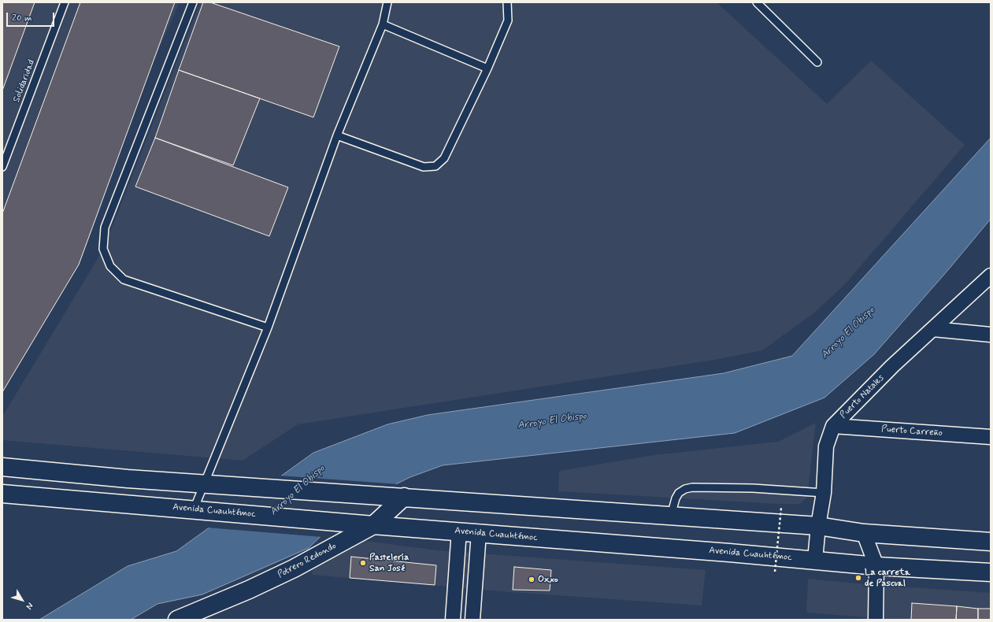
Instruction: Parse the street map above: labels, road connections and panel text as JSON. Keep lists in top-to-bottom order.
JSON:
{
  "streets": {
    "main road": ["Avenida Cuauhtémoc", "Potrero Redondo"],
    "street": ["Puerto Natales", "Puerto Carreño"],
    "lane": ["Solidaridad"]
  },
  "crossings": [
    ["Puerto Natales", "Puerto Carreño"],
    ["Puerto Natales", "Avenida Cuauhtémoc"],
    ["Avenida Cuauhtémoc", "Potrero Redondo"]
  ],
  "water": ["Arroyo El Obispo"],
  "places": ["Pastelería San José", "La carreta de Pascual", "Oxxo"],
  "scale_bar": "20 m",
  "north": "bottom right"
}
